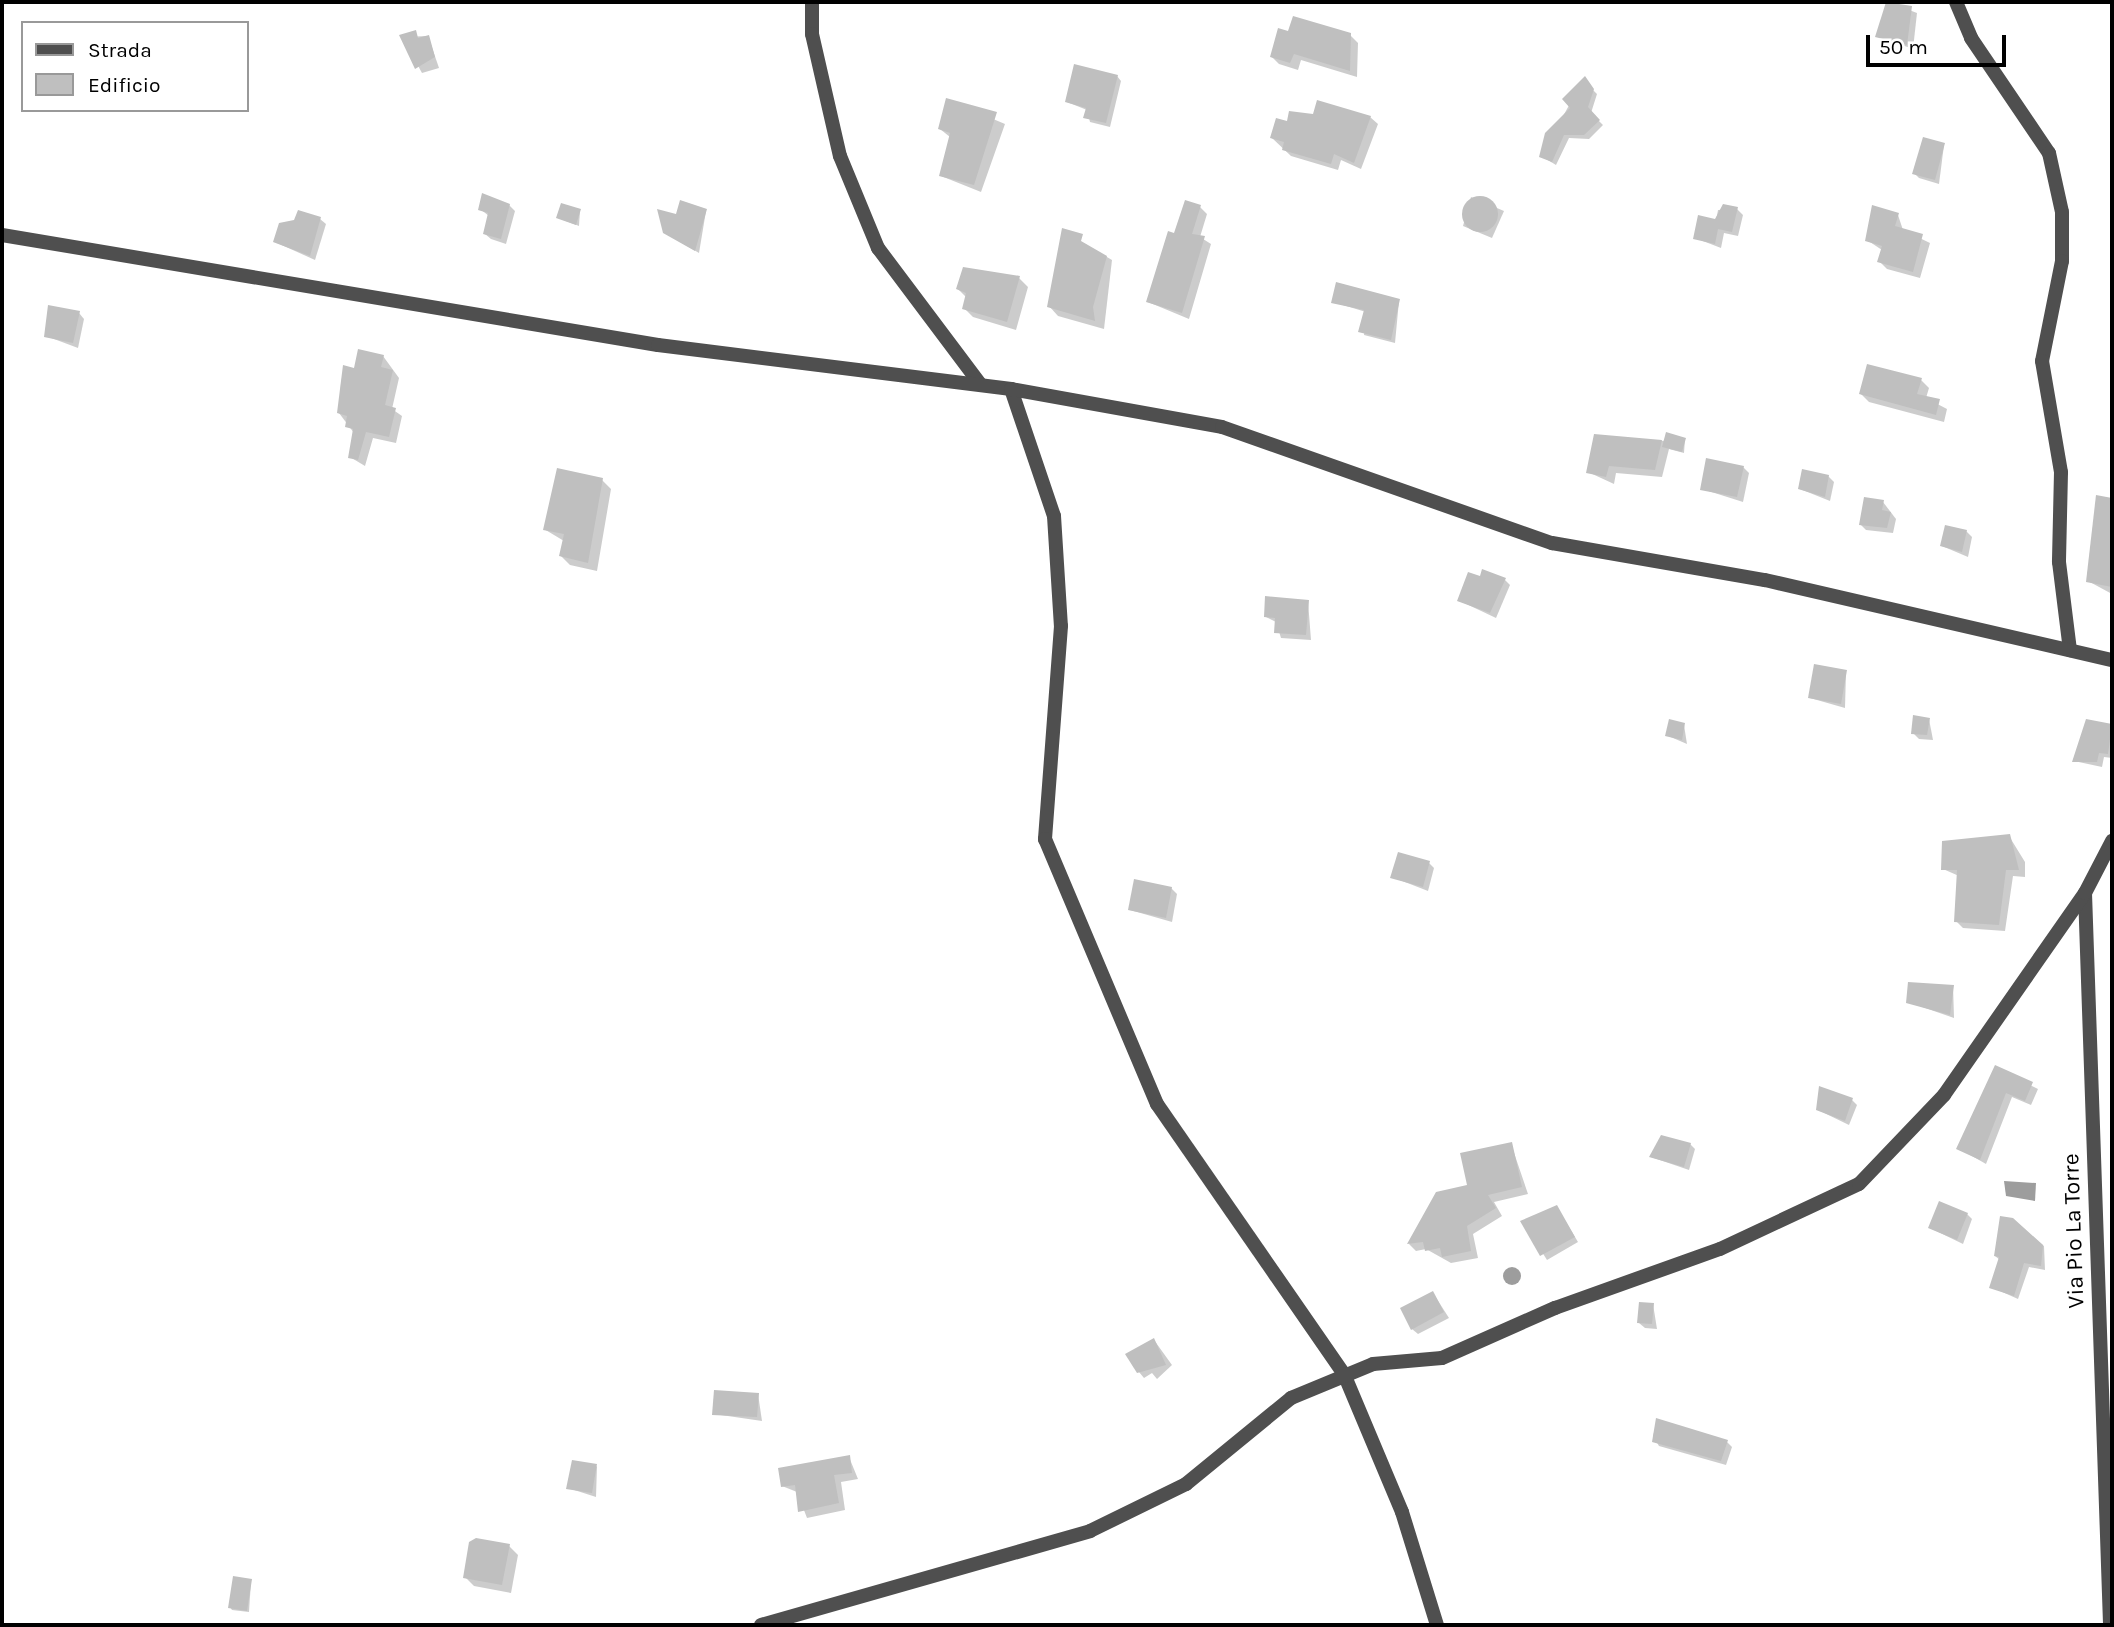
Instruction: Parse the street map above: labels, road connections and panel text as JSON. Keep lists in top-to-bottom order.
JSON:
{
  "streets": {
    "street": ["Via Pio La Torre"]
  },
  "legend": ["Strada", "Edificio"],
  "scale_bar": "50 m"
}
